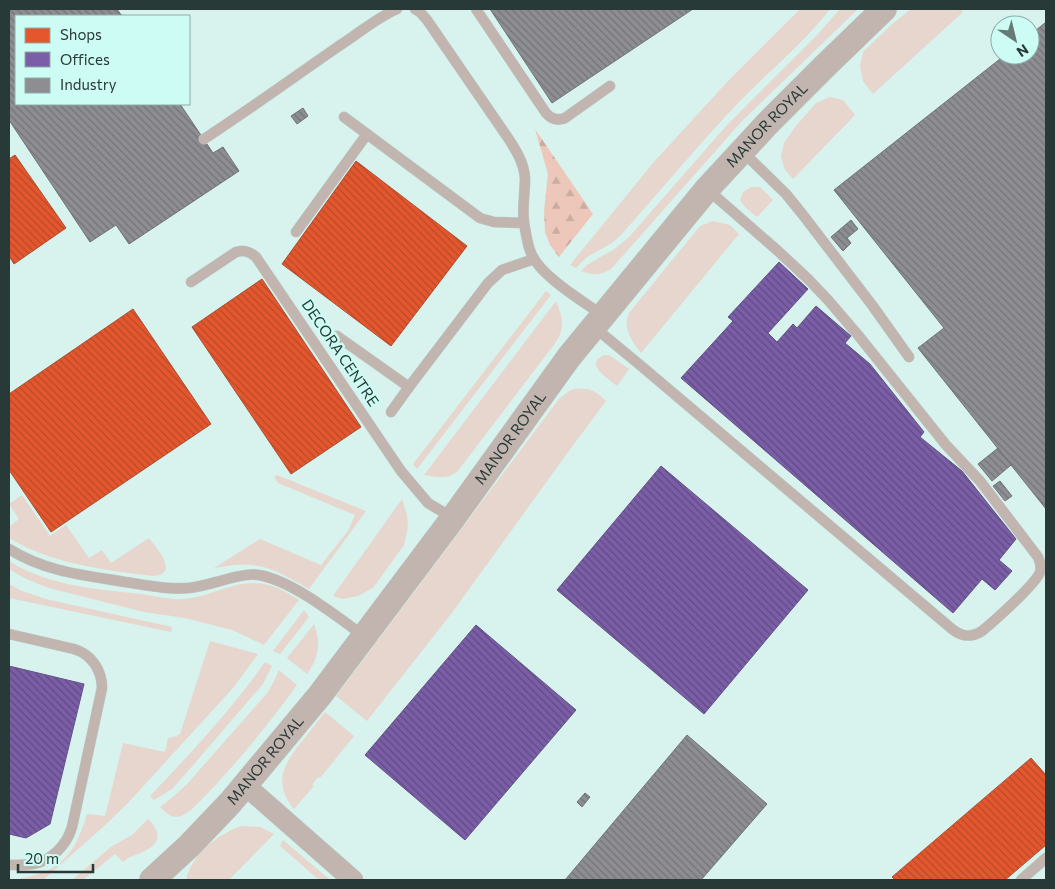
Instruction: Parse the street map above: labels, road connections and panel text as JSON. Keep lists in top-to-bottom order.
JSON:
{
  "streets": {
    "street": ["MANOR ROYAL"],
    "lane": ["DECORA CENTRE"]
  },
  "crossings": [
    ["MANOR ROYAL", "DECORA CENTRE"]
  ],
  "legend": ["Shops", "Offices", "Industry"],
  "scale_bar": "20 m",
  "north": "bottom right"
}
